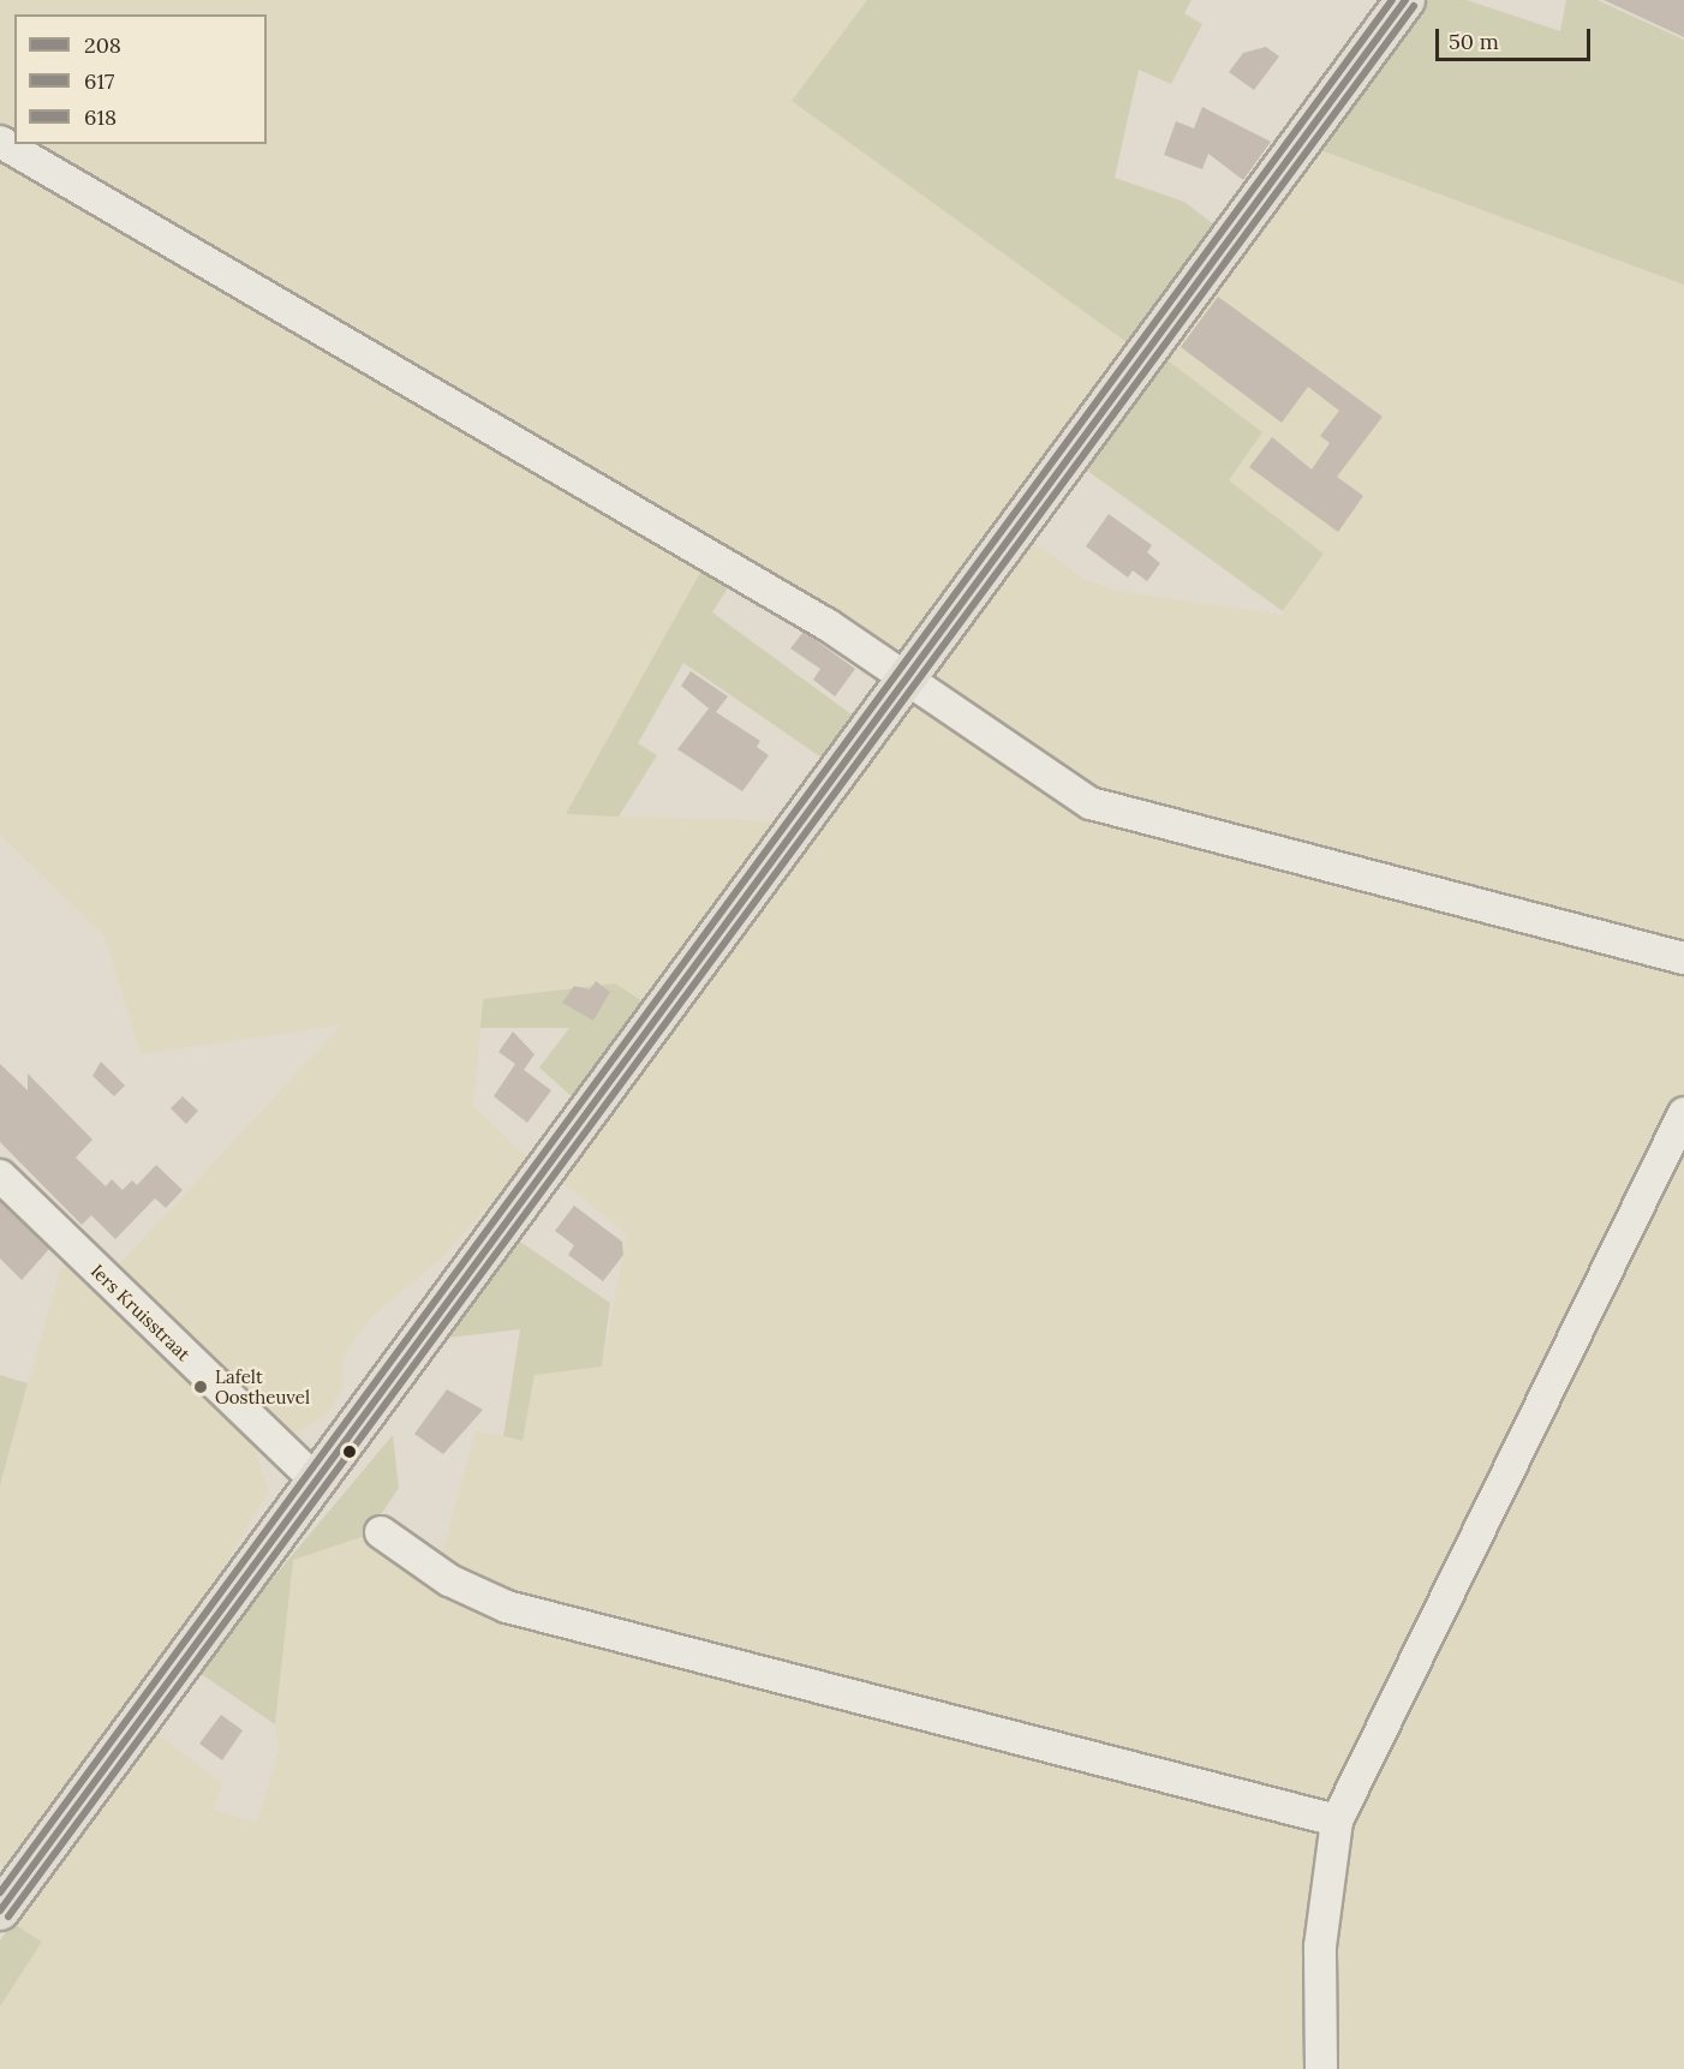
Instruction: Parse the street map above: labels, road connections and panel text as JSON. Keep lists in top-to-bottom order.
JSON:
{
  "streets": {
    "street": ["Iers Kruisstraat"]
  },
  "places": ["Lafelt Oostheuvel"],
  "lines": ["transit line 208", "transit line 618", "transit line 617"],
  "legend": ["208", "617", "618"],
  "scale_bar": "50 m"
}
